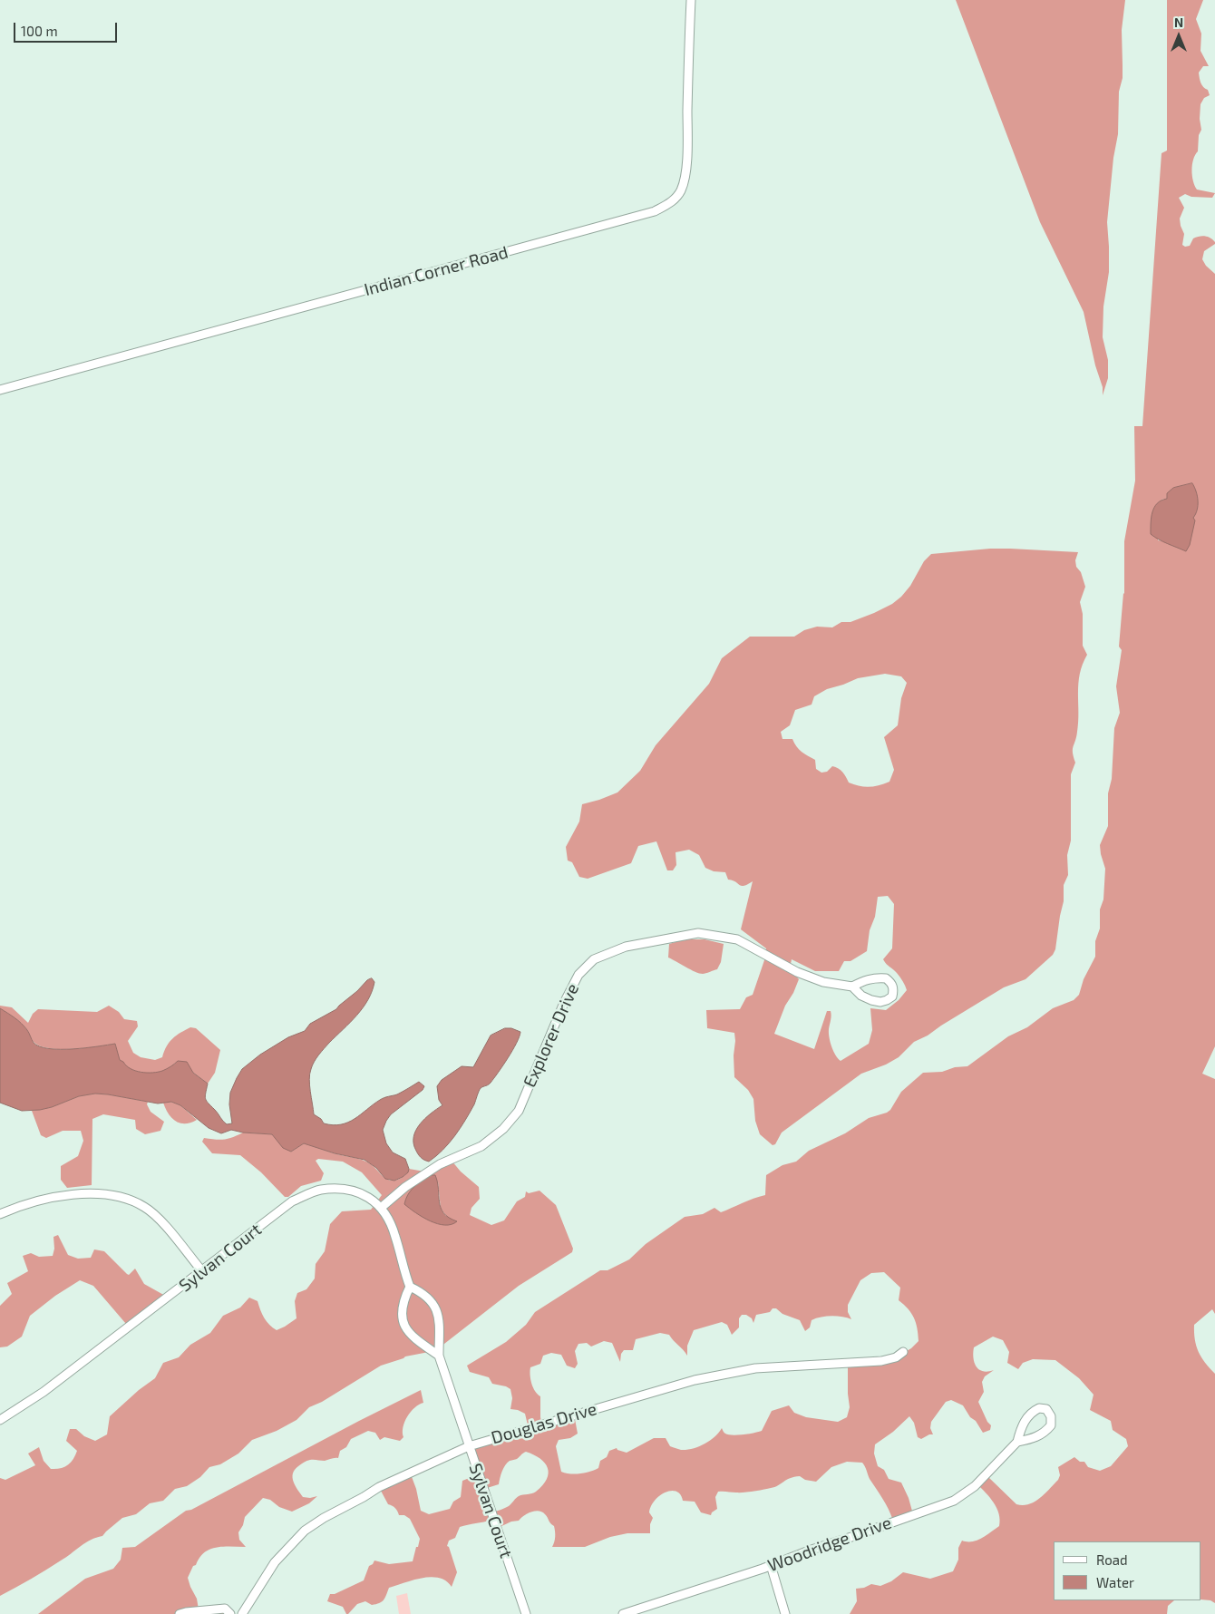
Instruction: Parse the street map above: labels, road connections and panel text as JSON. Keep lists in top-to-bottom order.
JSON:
{
  "streets": {
    "street": [
      "Indian Corner Road",
      "Explorer Drive",
      "Sylvan Court",
      "Douglas Drive",
      "Woodridge Drive"
    ]
  },
  "crossings": [
    ["Explorer Drive", "Sylvan Court"],
    ["Sylvan Court", "Douglas Drive"]
  ],
  "legend": ["Road", "Water"],
  "scale_bar": "100 m",
  "north": "top"
}
